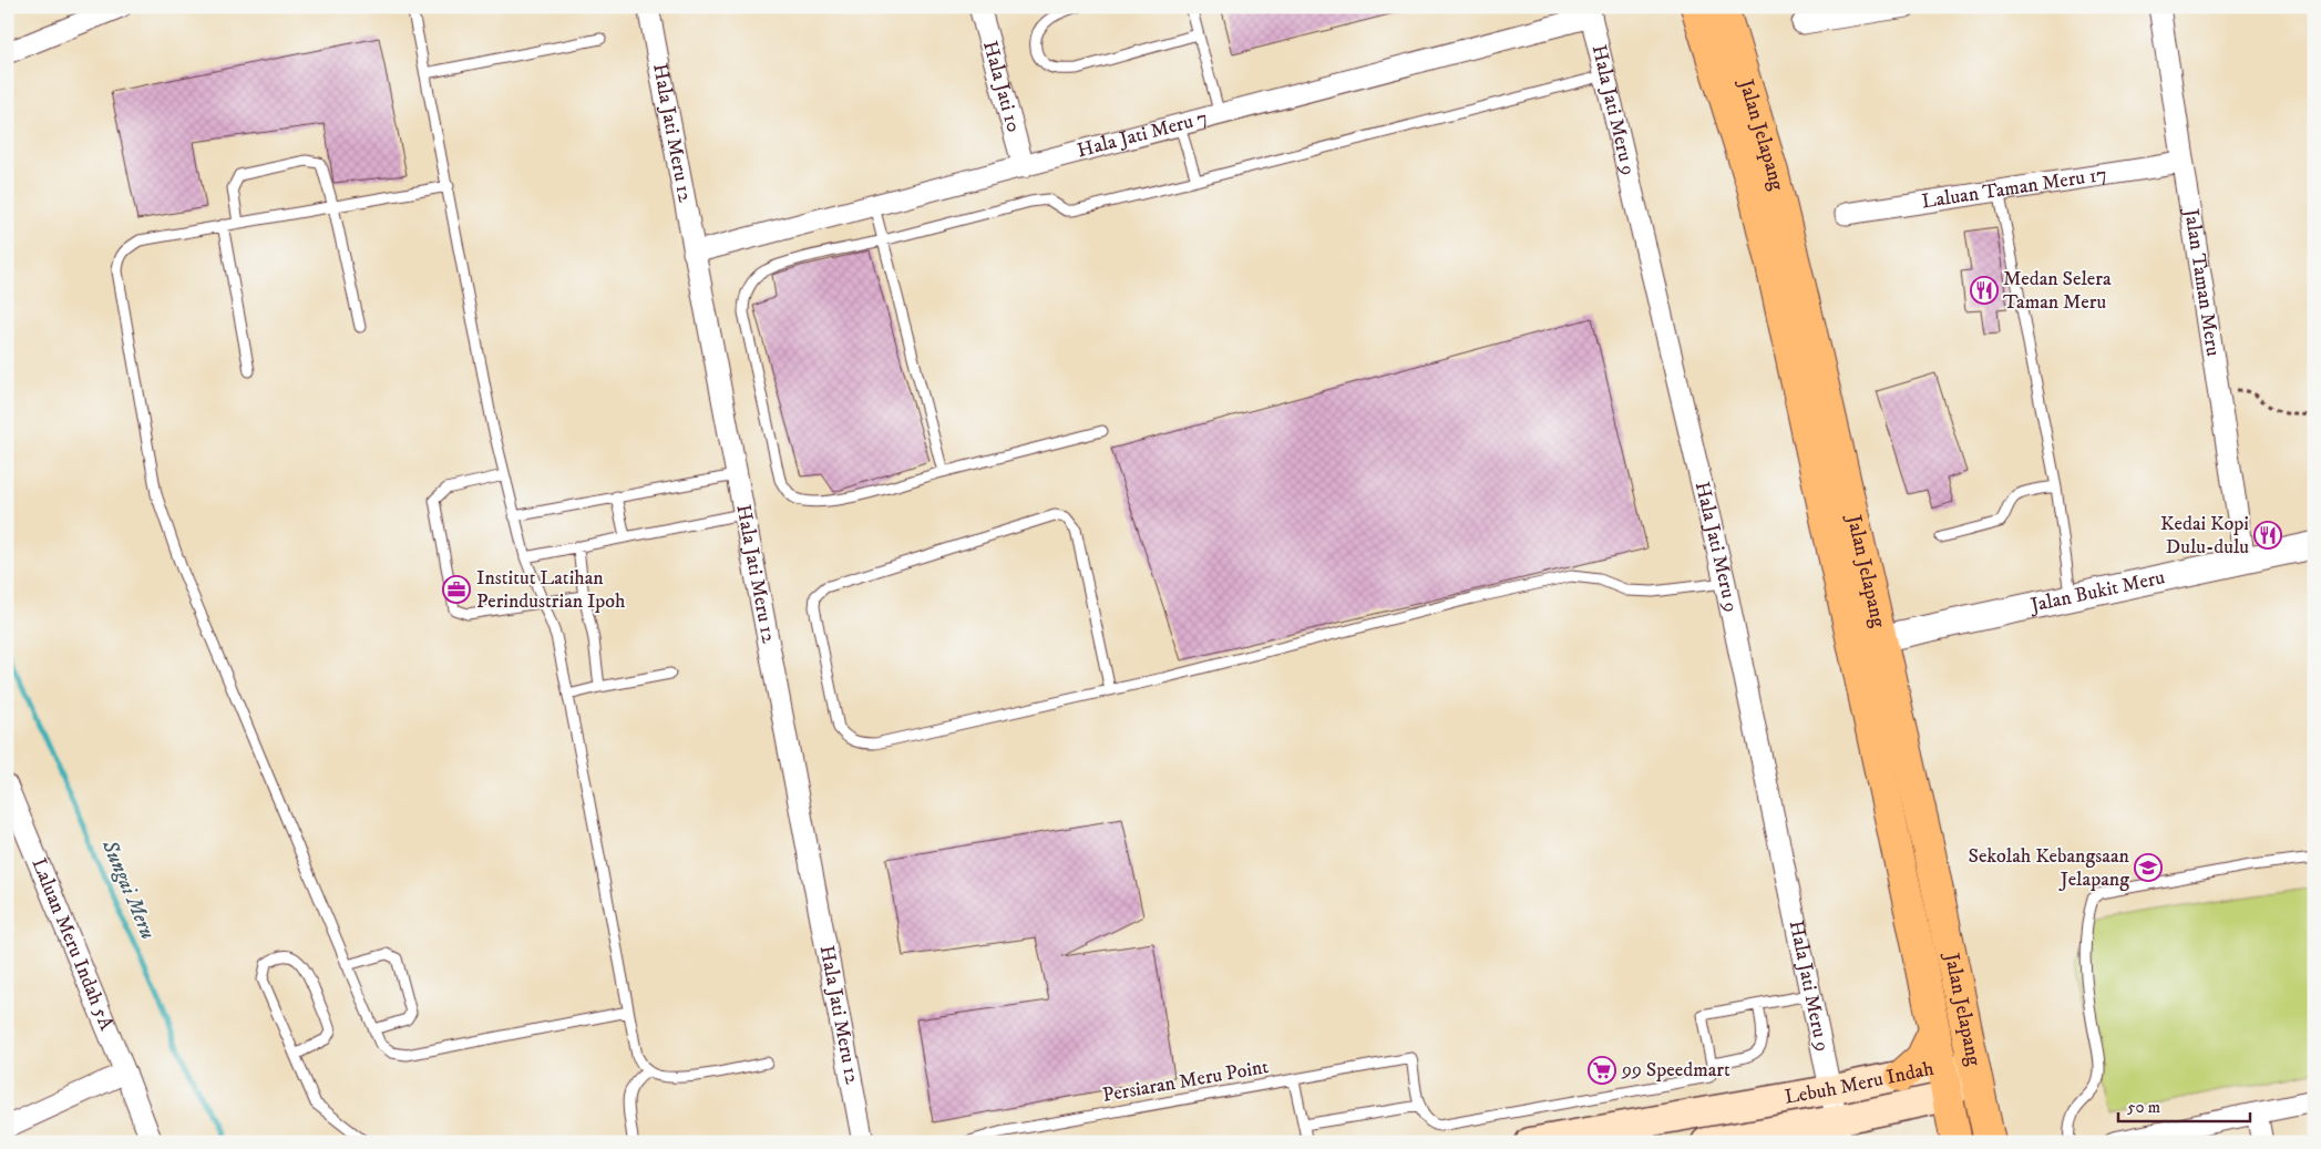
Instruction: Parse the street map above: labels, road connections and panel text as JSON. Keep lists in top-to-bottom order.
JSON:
{
  "streets": {
    "main road": ["Jalan Jelapang", "Lebuh Meru Indah"],
    "street": [
      "Hala Jati 10",
      "Hala Jati Meru 9",
      "Hala Jati Meru 12",
      "Hala Jati Meru 7",
      "Laluan Taman Meru 17",
      "Jalan Taman Meru",
      "Jalan Bukit Meru",
      "Laluan Meru Indah 5A"
    ],
    "lane": ["Persiaran Meru Point"]
  },
  "crossings": [
    ["Hala Jati 10", "Hala Jati Meru 7"],
    ["Hala Jati Meru 9", "Hala Jati Meru 7"],
    ["Hala Jati Meru 9", "Lebuh Meru Indah"],
    ["Hala Jati Meru 12", "Hala Jati Meru 7"],
    ["Jalan Jelapang", "Jalan Bukit Meru"],
    ["Jalan Jelapang", "Lebuh Meru Indah"],
    ["Laluan Taman Meru 17", "Jalan Taman Meru"],
    ["Jalan Taman Meru", "Jalan Bukit Meru"]
  ],
  "water": ["Sungai Meru"],
  "places": {
    "restaurant": ["Medan Selera Taman Meru", "Kedai Kopi Dulu-dulu"],
    "office": ["Institut Latihan Perindustrian Ipoh"],
    "school or university": ["Sekolah Kebangsaan Jelapang"],
    "supermarket": ["99 Speedmart"]
  },
  "scale_bar": "50 m"
}
